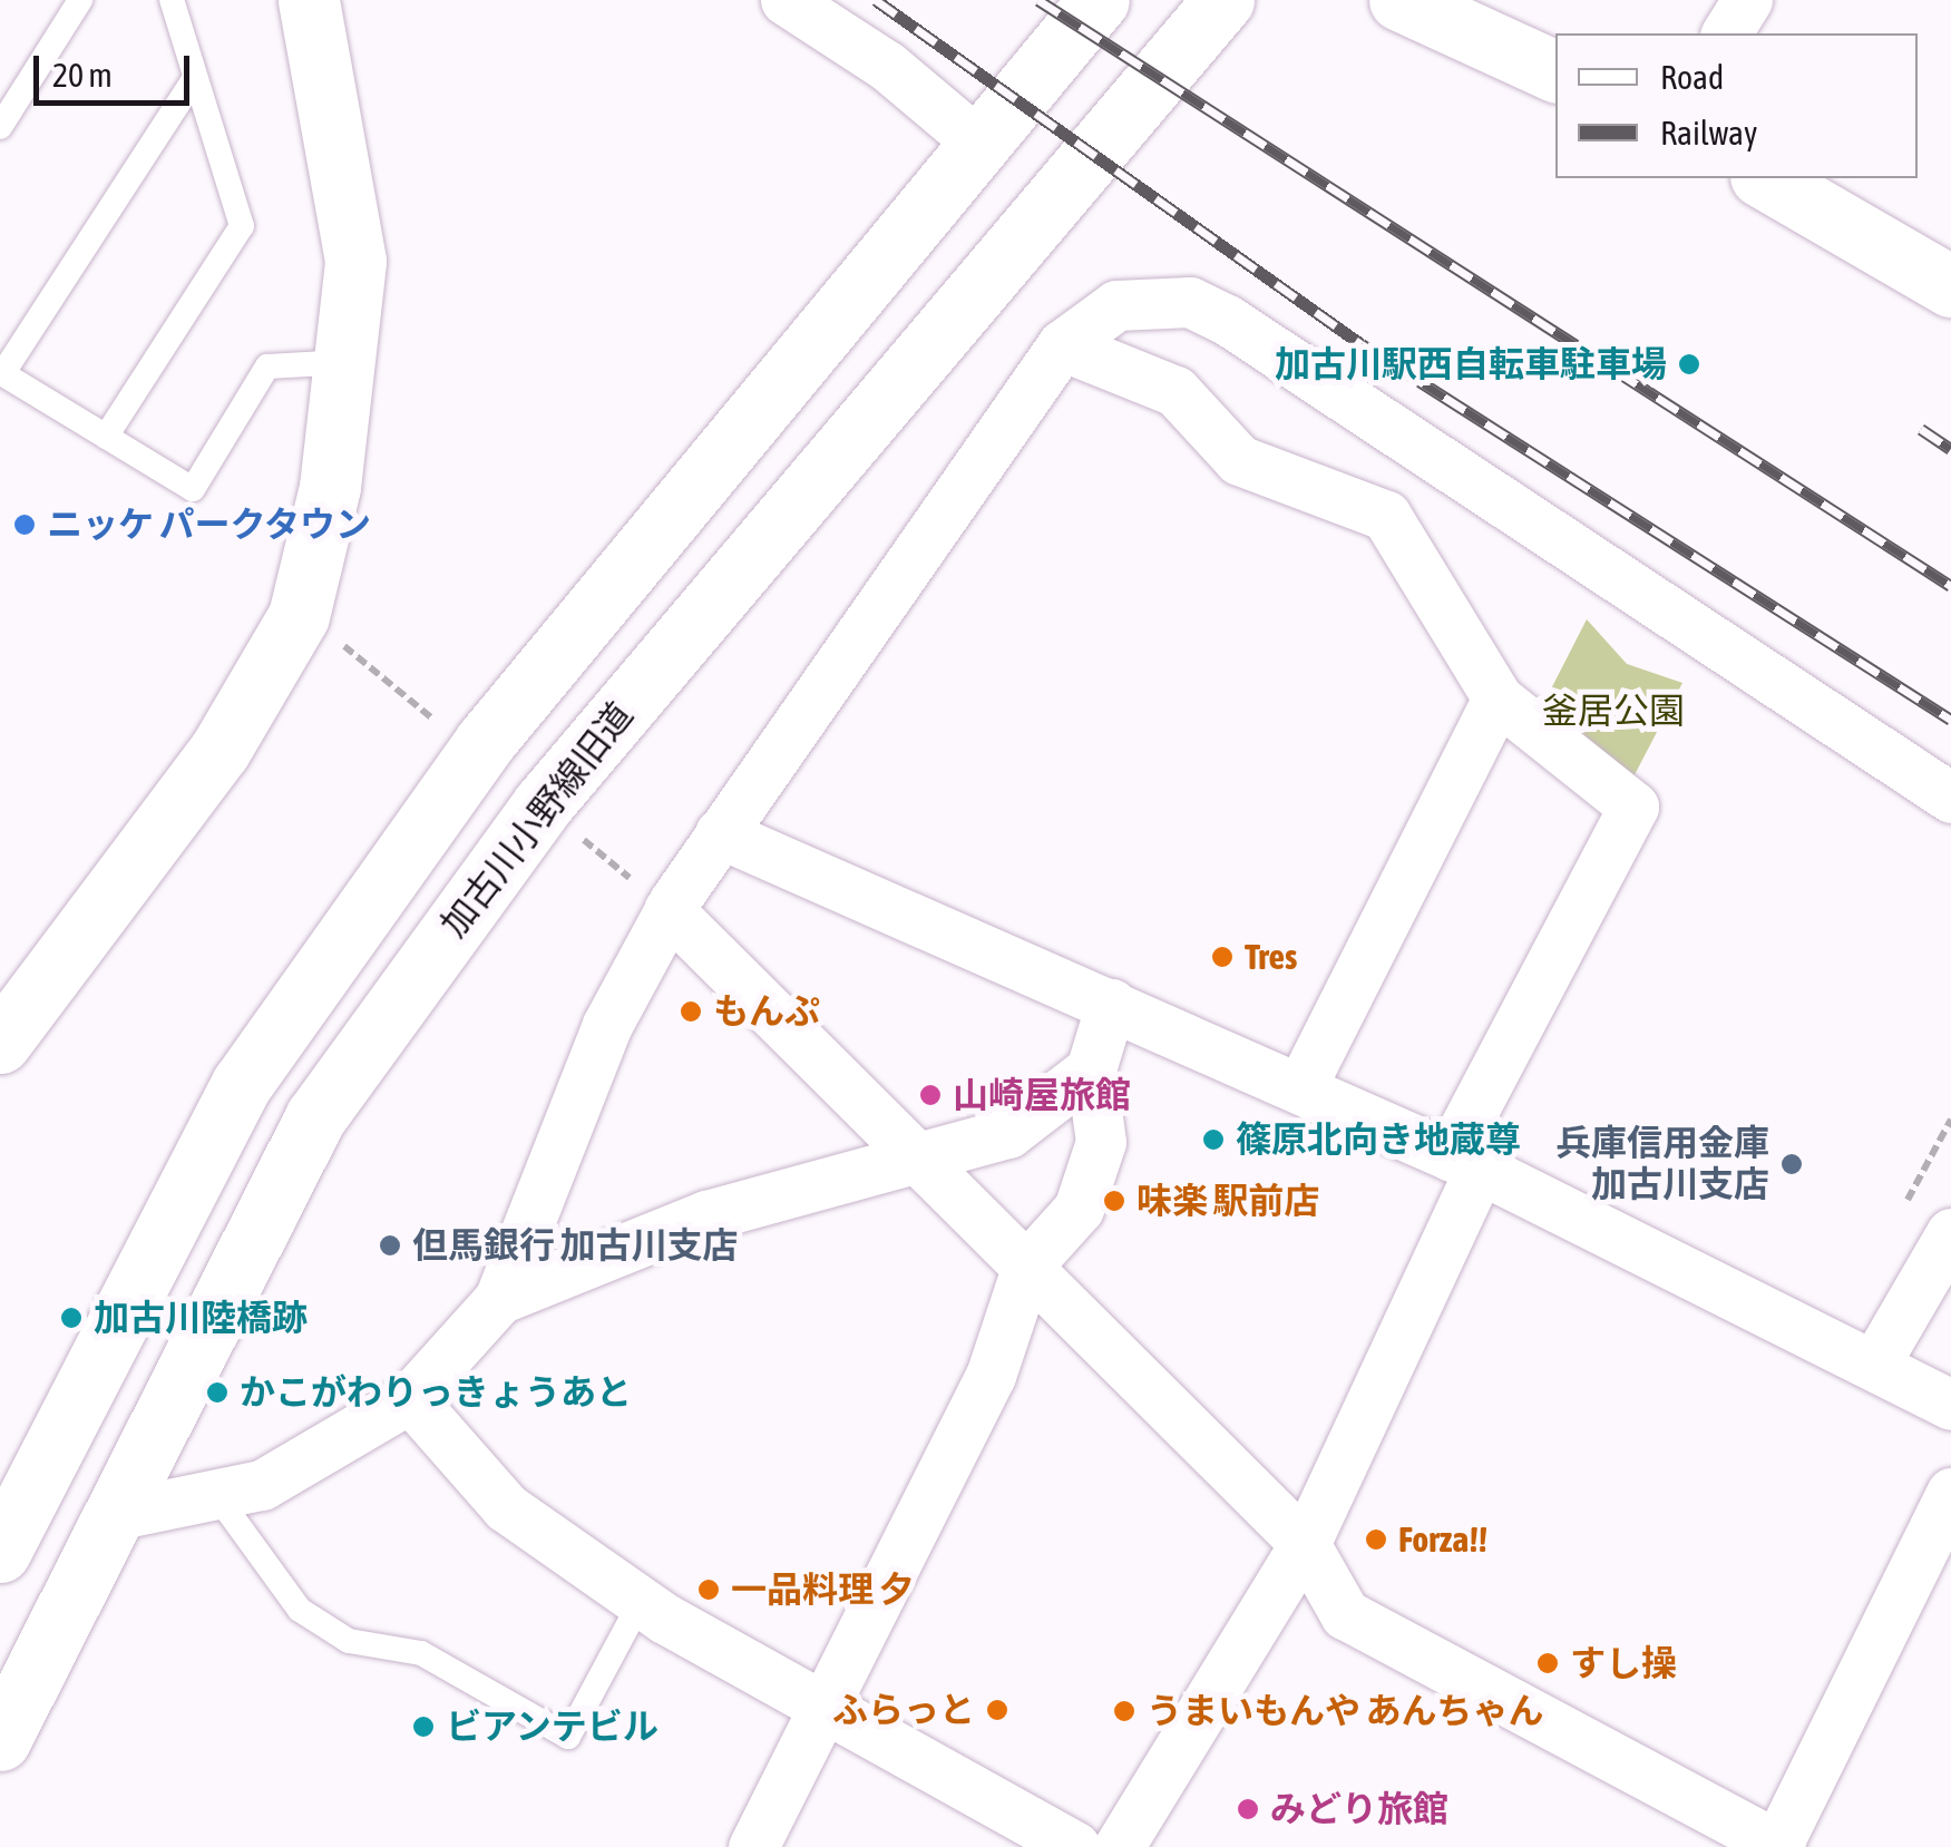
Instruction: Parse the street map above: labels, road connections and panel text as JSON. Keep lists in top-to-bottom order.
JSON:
{
  "streets": {
    "street": ["加古川小野線旧道"]
  },
  "parks": ["釜居公園"],
  "places": [
    "加古川駅西自転車駐車場",
    "ニッケ パークタウン",
    "Tres",
    "もんぷ",
    "山崎屋旅館",
    "篠原北向き地蔵尊",
    "兵庫信用金庫 加古川支店",
    "味楽 駅前店",
    "但馬銀行 加古川支店",
    "加古川陸橋跡",
    "かこがわりっきょうあと",
    "Forza!!",
    "一品料理 夕",
    "すし操",
    "ふらっと",
    "うまいもんや あんちゃん",
    "ビアンテビル",
    "みどり旅館"
  ],
  "legend": ["Road", "Railway"],
  "scale_bar": "20 m"
}
